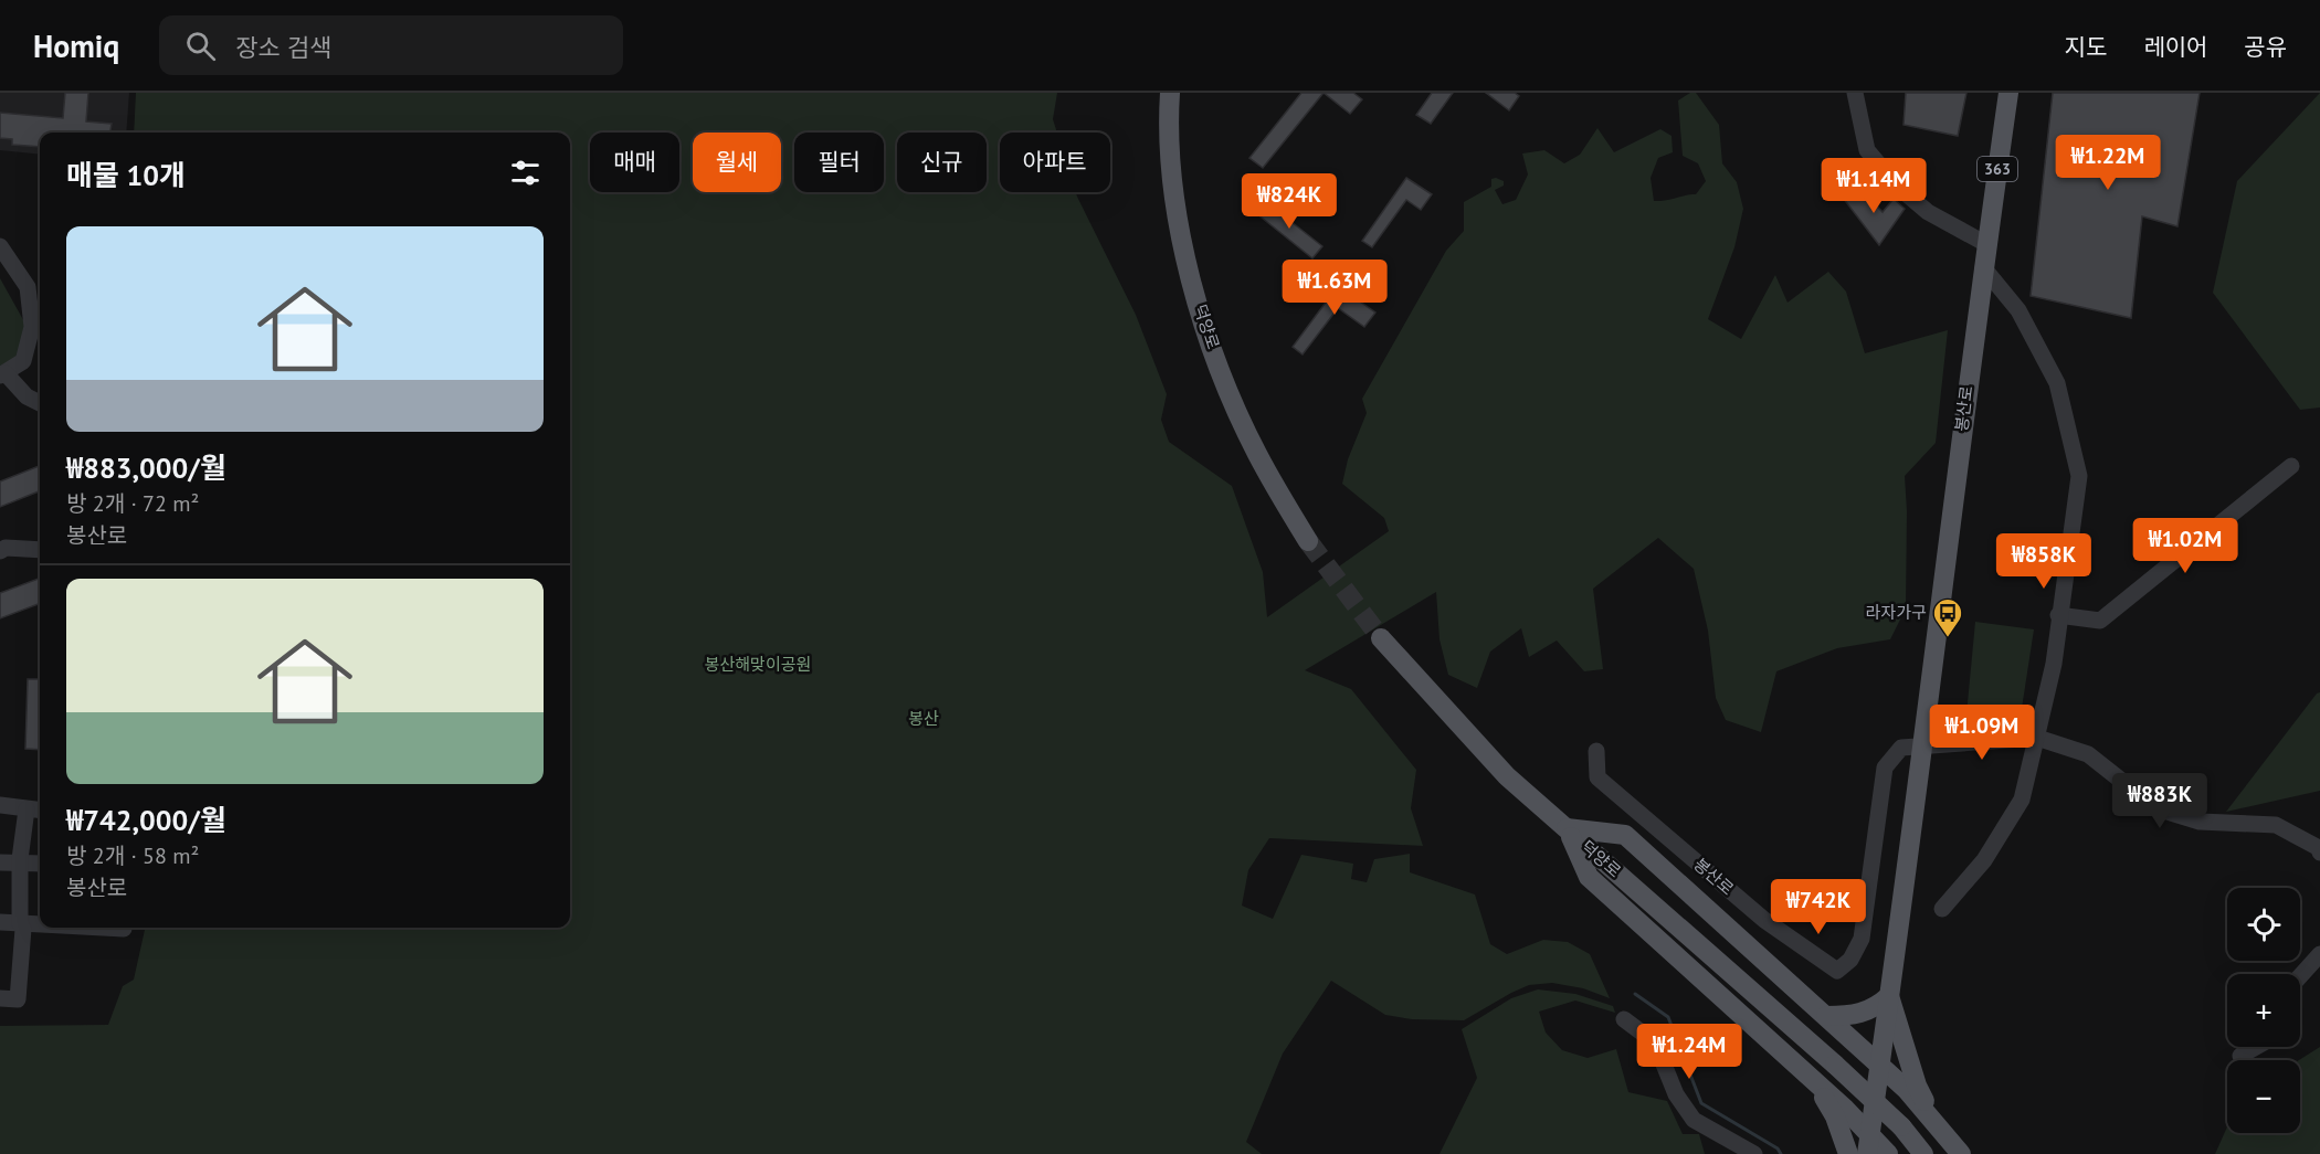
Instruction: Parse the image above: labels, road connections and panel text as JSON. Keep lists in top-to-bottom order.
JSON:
{
  "streets": {
    "main road": ["363", "덕양로", "봉산로"]
  },
  "crossings": [
    ["363", "봉산로"]
  ],
  "parks": ["봉산해맞이공원", "봉산"],
  "places": {
    "bus stop": ["라자가구"]
  },
  "page": {
    "header": "Homiq",
    "search": "장소 검색",
    "nav": ["지도", "레이어", "공유"],
    "chip": [
      "매매",
      "월세",
      "필터",
      "신규",
      "아파트"
    ],
    "heading": "매물 10개",
    "price": [
      "₩1.22M",
      "₩1.14M",
      "₩824K",
      "₩1.63M",
      "₩1.02M",
      "₩858K",
      "₩1.09M",
      "₩883K",
      "₩742K",
      "₩1.24M"
    ],
    "list": [
      {
        "name": "₩883,000/월",
        "note": "방 2개 · 72 m² · 봉산로"
      },
      {
        "name": "₩742,000/월",
        "note": "방 2개 · 58 m² · 봉산로"
      }
    ],
    "map_buttons": ["+", "−"]
  }
}
